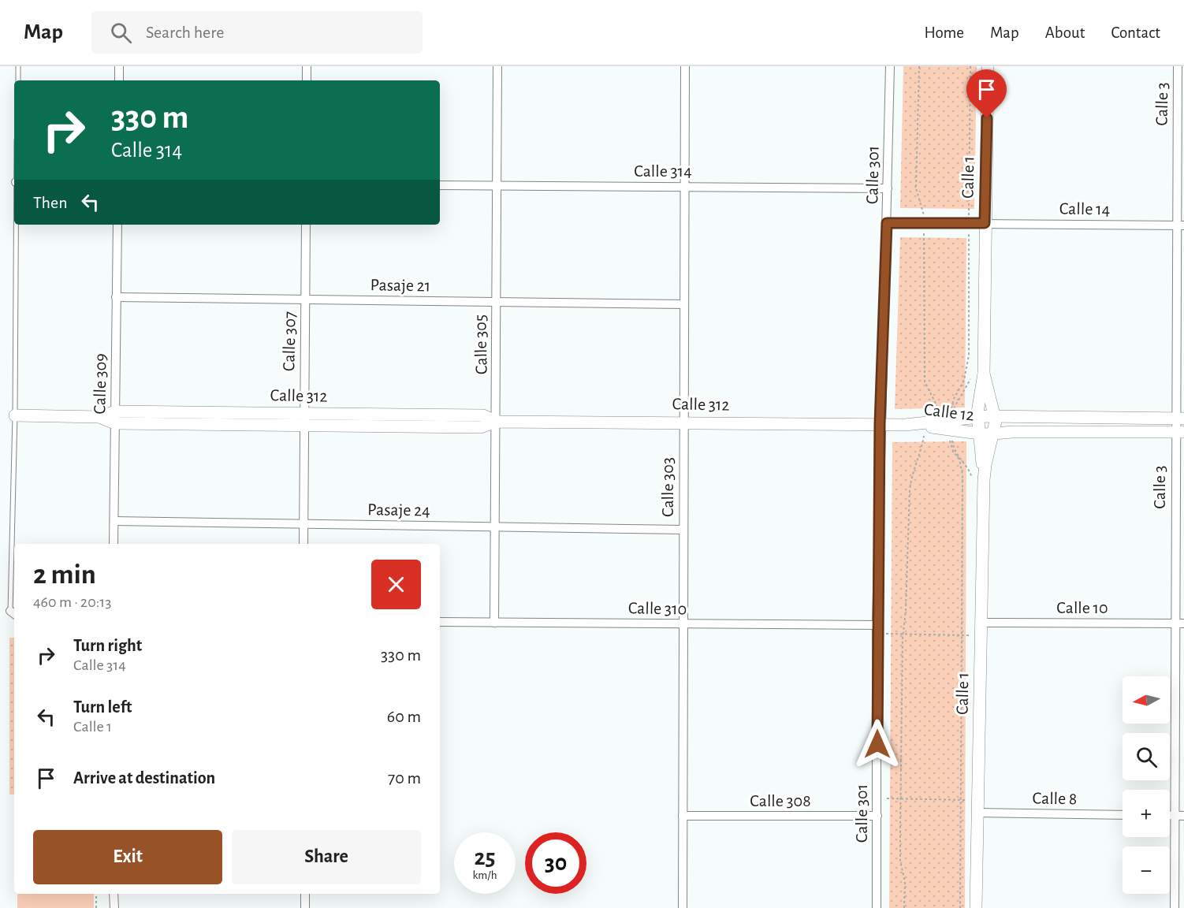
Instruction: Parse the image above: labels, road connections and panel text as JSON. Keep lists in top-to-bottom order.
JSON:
{
  "streets": {
    "street": [
      "Calle 3",
      "Calle 314",
      "Calle 301",
      "Calle 1",
      "Calle 14",
      "Pasaje 21",
      "Calle 307",
      "Calle 305",
      "Calle 309",
      "Calle 312",
      "Calle 12",
      "Calle 303",
      "Pasaje 24",
      "Calle 10",
      "Calle 310",
      "Calle 8",
      "Calle 308"
    ]
  },
  "crossings": [
    ["Calle 3", "Calle 14"],
    ["Calle 3", "Calle 12"],
    ["Calle 3", "Calle 10"],
    ["Calle 314", "Calle 301"],
    ["Calle 314", "Calle 305"],
    ["Calle 314", "Calle 303"],
    ["Calle 301", "Calle 312"],
    ["Calle 301", "Calle 310"],
    ["Calle 301", "Calle 308"],
    ["Calle 1", "Calle 14"],
    ["Calle 1", "Calle 12"],
    ["Calle 1", "Calle 10"],
    ["Calle 1", "Calle 8"],
    ["Pasaje 21", "Calle 307"],
    ["Pasaje 21", "Calle 305"],
    ["Pasaje 21", "Calle 309"],
    ["Pasaje 21", "Calle 303"],
    ["Calle 307", "Calle 312"],
    ["Calle 307", "Pasaje 24"],
    ["Calle 305", "Calle 312"],
    ["Calle 305", "Pasaje 24"],
    ["Calle 305", "Calle 310"],
    ["Calle 309", "Calle 312"],
    ["Calle 309", "Pasaje 24"],
    ["Calle 312", "Calle 12"],
    ["Calle 312", "Calle 303"],
    ["Calle 303", "Pasaje 24"],
    ["Calle 303", "Calle 310"],
    ["Calle 303", "Calle 308"]
  ],
  "north": "left",
  "page": {
    "header": "Map",
    "search": "Search here",
    "nav": [
      "Home",
      "Map",
      "About",
      "Contact"
    ],
    "turn": ["330 m", "Calle 314"],
    "then": "Then",
    "heading": ["2 min", "460 m · 20:13"],
    "list": [
      {
        "name": "Turn right",
        "note": "Calle 314",
        "value": "330 m"
      },
      {
        "name": "Turn left",
        "note": "Calle 1",
        "value": "60 m"
      },
      {
        "name": "Arrive at destination",
        "value": "70 m"
      }
    ],
    "map_buttons": ["+", "−"],
    "buttons": ["Exit", "Share"],
    "speed": "25 km/h",
    "limit": "30"
  }
}
